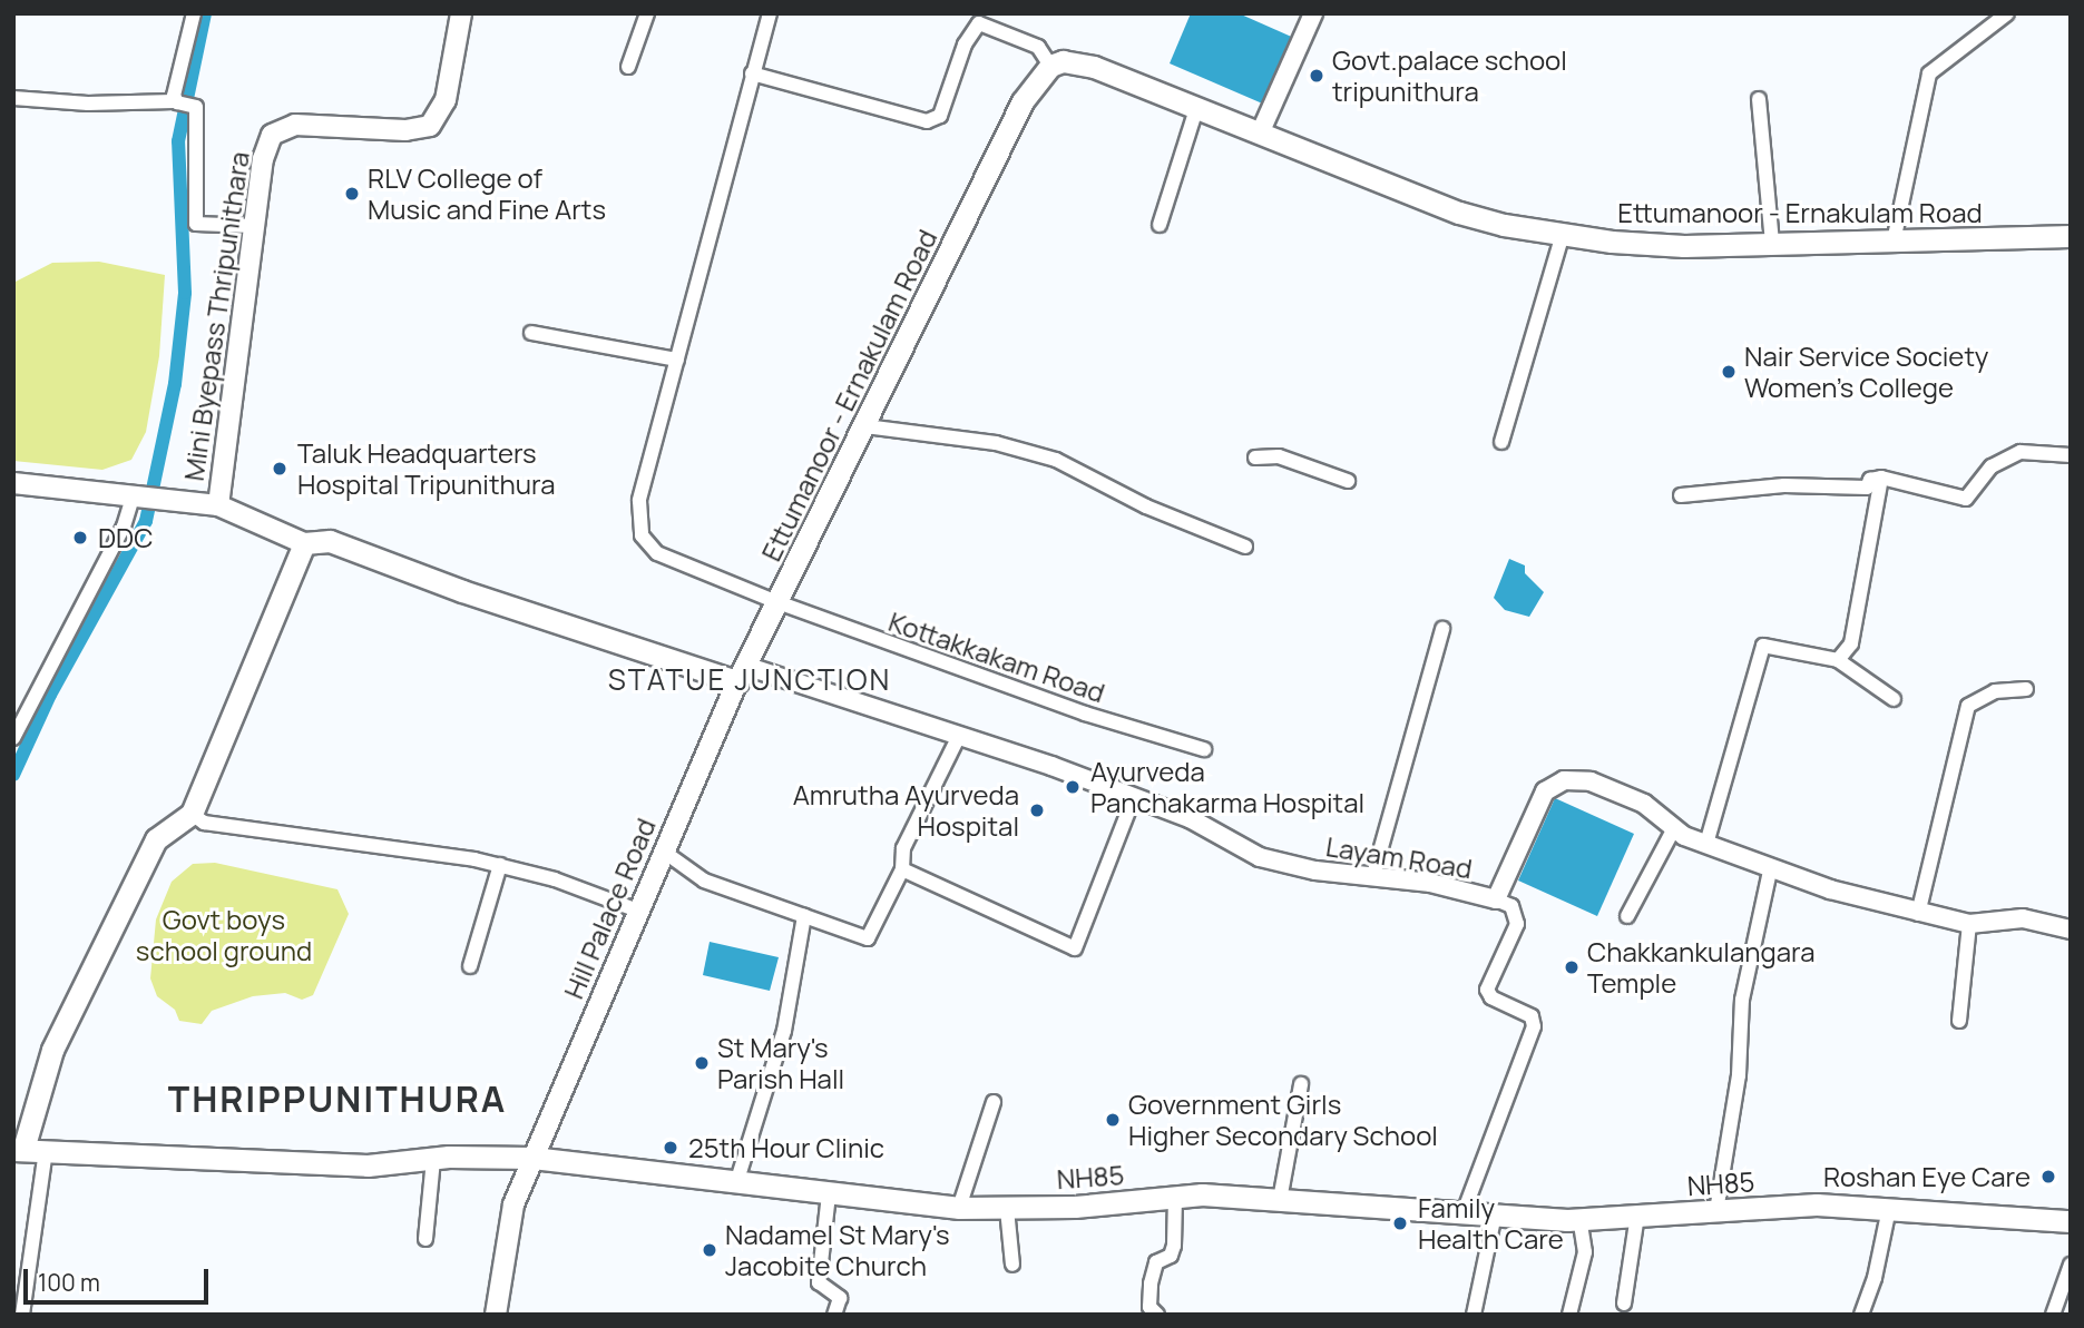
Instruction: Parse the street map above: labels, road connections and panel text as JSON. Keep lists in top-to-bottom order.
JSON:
{
  "streets": {
    "main road": [
      "Ettumanoor - Ernakulam Road",
      "Mini Byepass Thripunithara",
      "Hill Palace Road",
      "NH85"
    ],
    "street": ["Kottakkakam Road", "Layam Road"]
  },
  "crossings": [
    ["Ettumanoor - Ernakulam Road", "Kottakkakam Road"],
    ["Ettumanoor - Ernakulam Road", "Layam Road"],
    ["Ettumanoor - Ernakulam Road", "Hill Palace Road"],
    ["Layam Road", "Hill Palace Road"],
    ["Hill Palace Road", "NH85"]
  ],
  "districts": ["STATUE JUNCTION", "THRIPPUNITHURA"],
  "parks": ["Govt boys school ground"],
  "places": [
    "Govt.palace school tripunithura",
    "RLV College of Music and Fine Arts",
    "Nair Service Society Women's College",
    "Taluk Headquarters Hospital Tripunithura",
    "DDC",
    "Ayurveda Panchakarma Hospital",
    "Amrutha Ayurveda Hospital",
    "Chakkankulangara Temple",
    "St Mary's Parish Hall",
    "Government Girls Higher Secondary School",
    "25th Hour Clinic",
    "Roshan Eye Care",
    "Family Health Care",
    "Nadamel St Mary's Jacobite Church"
  ],
  "scale_bar": "100 m"
}
